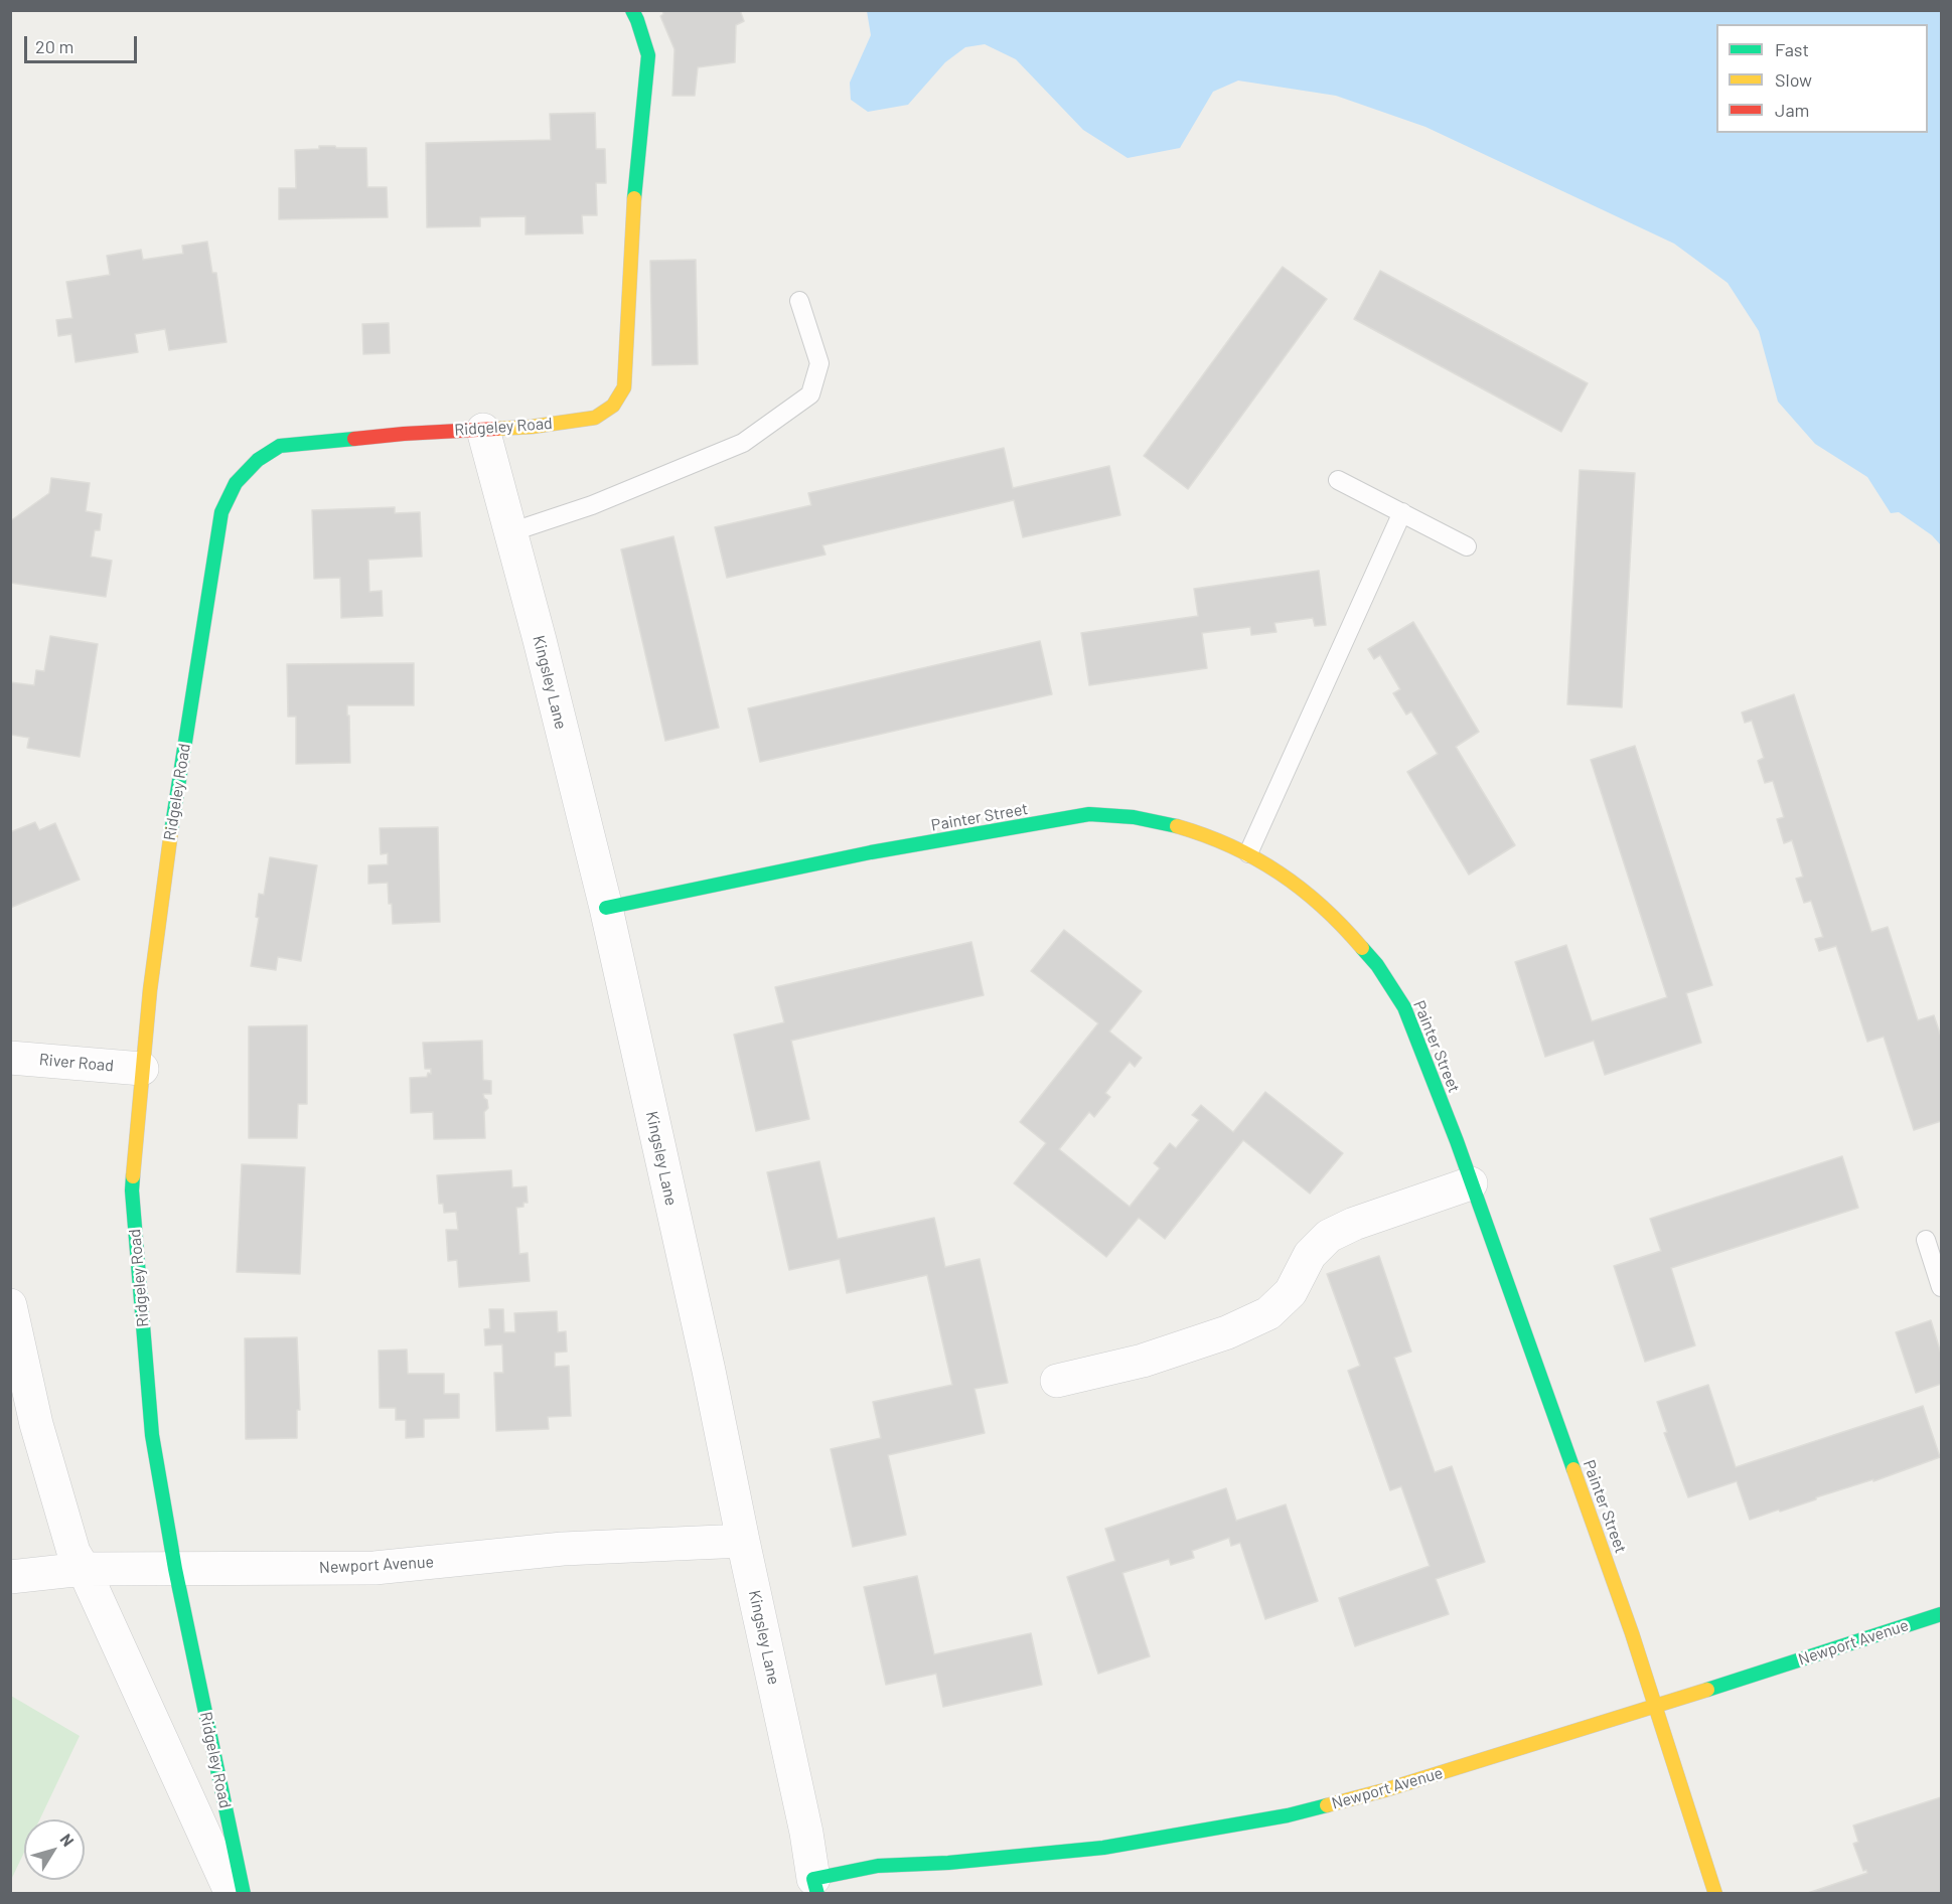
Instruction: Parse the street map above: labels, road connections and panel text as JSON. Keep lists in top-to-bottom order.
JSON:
{
  "streets": {
    "street": [
      "Ridgeley Road",
      "Kingsley Lane",
      "Painter Street",
      "River Road",
      "Newport Avenue"
    ]
  },
  "crossings": [
    ["Ridgeley Road", "Kingsley Lane"],
    ["Ridgeley Road", "River Road"],
    ["Ridgeley Road", "Newport Avenue"],
    ["Kingsley Lane", "Painter Street"],
    ["Kingsley Lane", "Newport Avenue"],
    ["Painter Street", "Newport Avenue"]
  ],
  "legend": ["Fast", "Slow", "Jam"],
  "scale_bar": "20 m",
  "north": "top right"
}
